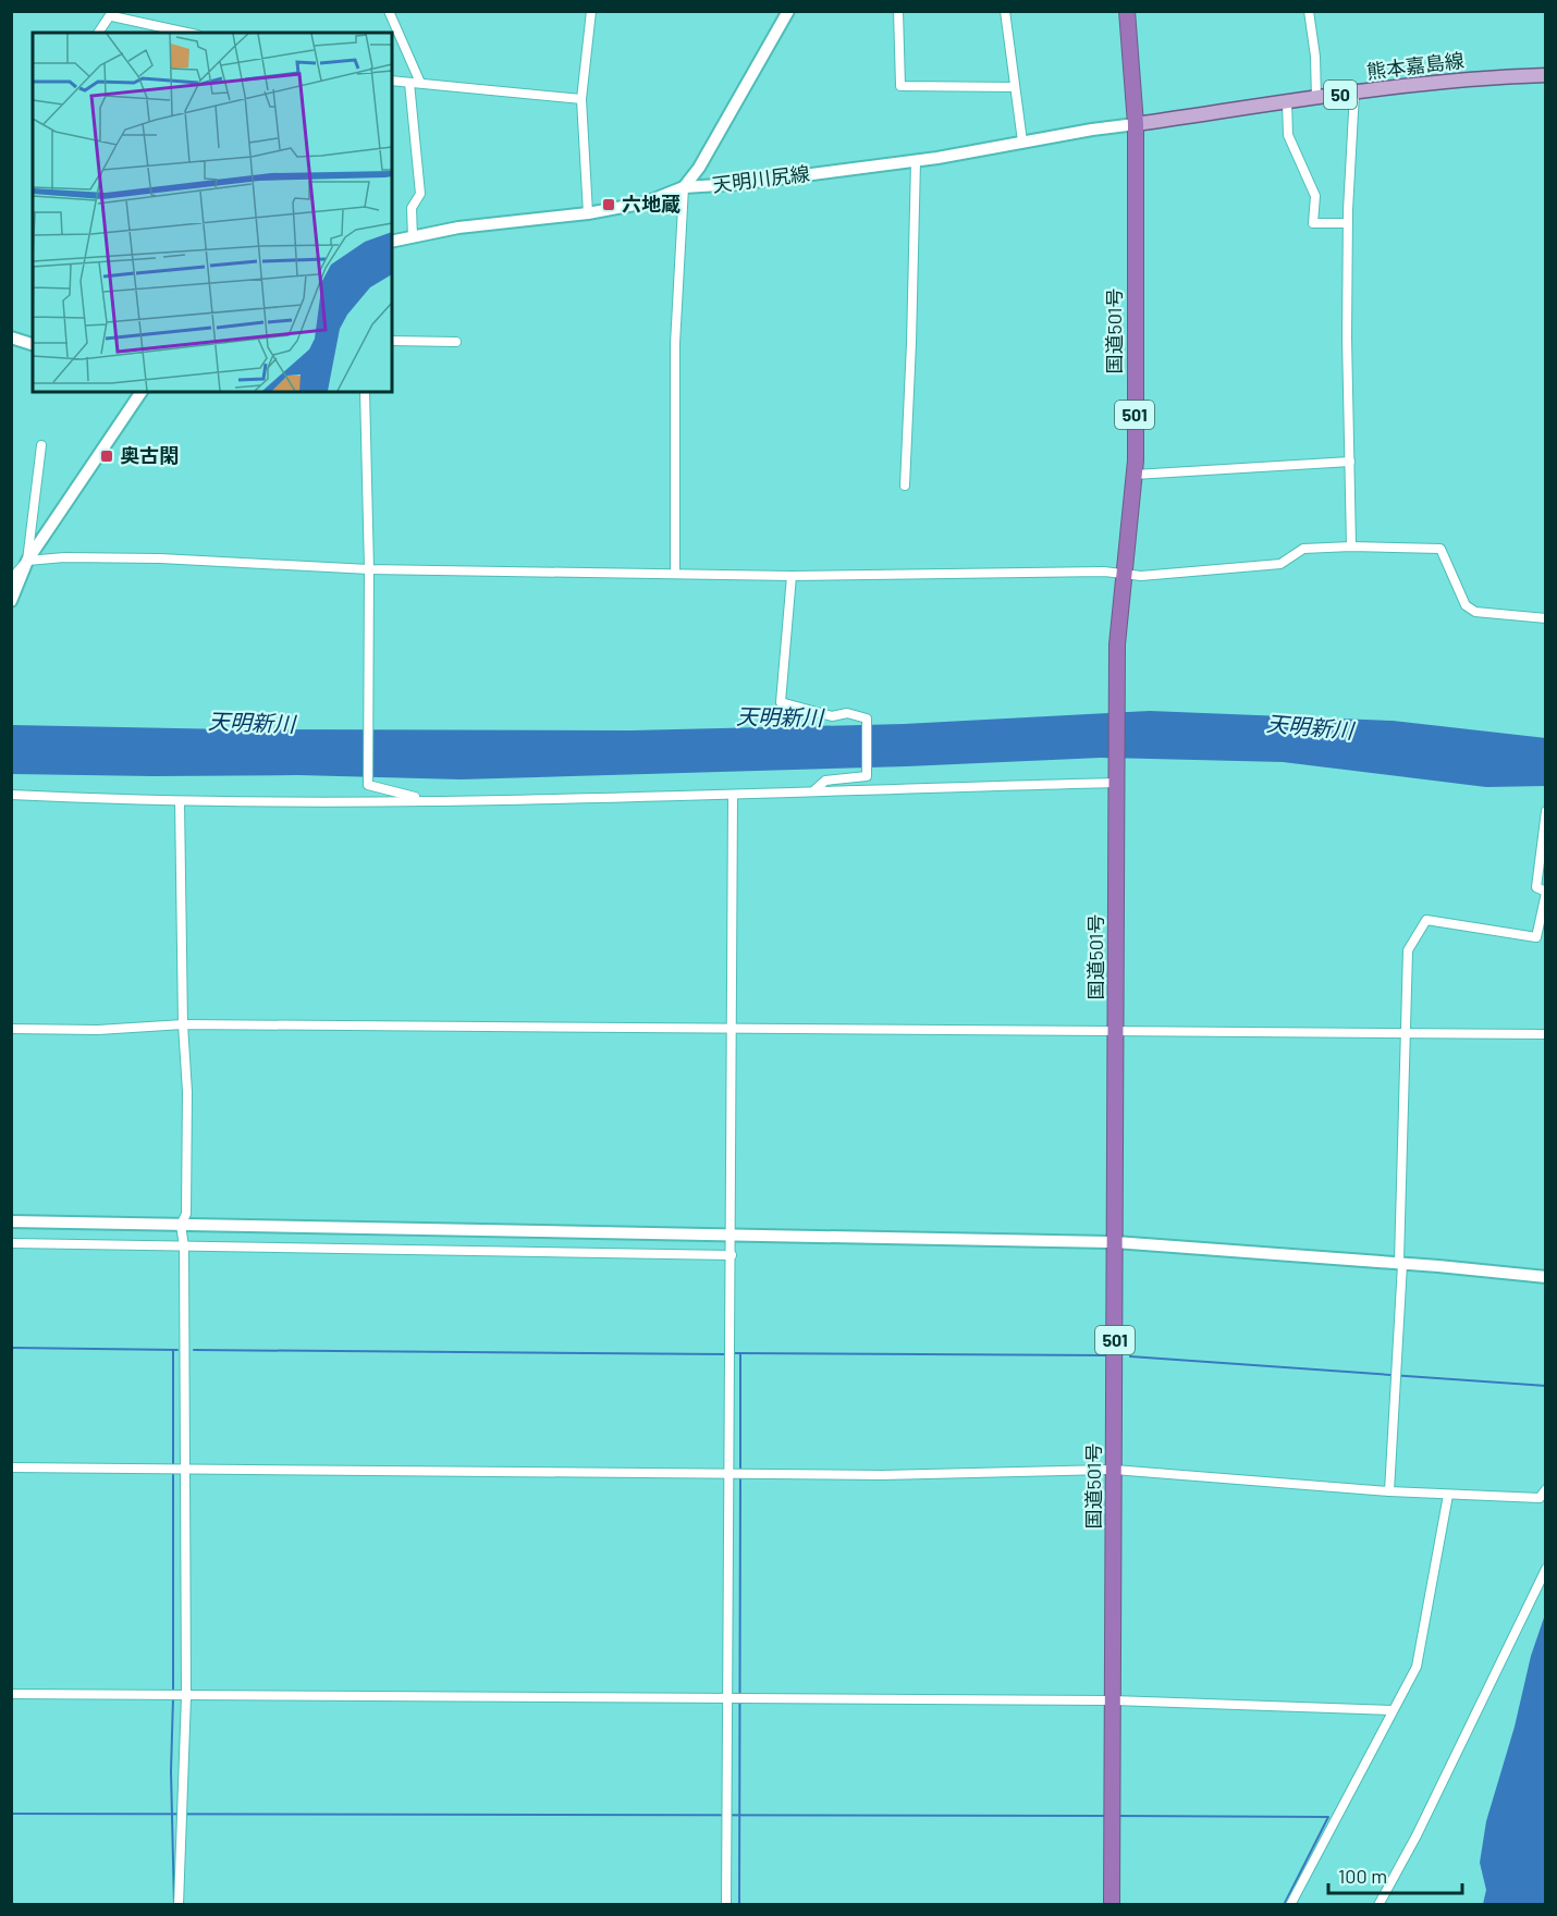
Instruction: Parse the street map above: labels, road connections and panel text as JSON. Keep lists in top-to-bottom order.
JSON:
{
  "streets": {
    "highway": ["国道501号", "501"],
    "main road": ["熊本嘉島線", "50"],
    "street": ["天明川尻線"]
  },
  "crossings": [
    ["熊本嘉島線", "天明川尻線"],
    ["熊本嘉島線", "国道501号"],
    ["天明川尻線", "国道501号"]
  ],
  "water": ["天明新川"],
  "places": {
    "transit": ["六地蔵", "奥古閑"]
  },
  "scale_bar": "100 m"
}
